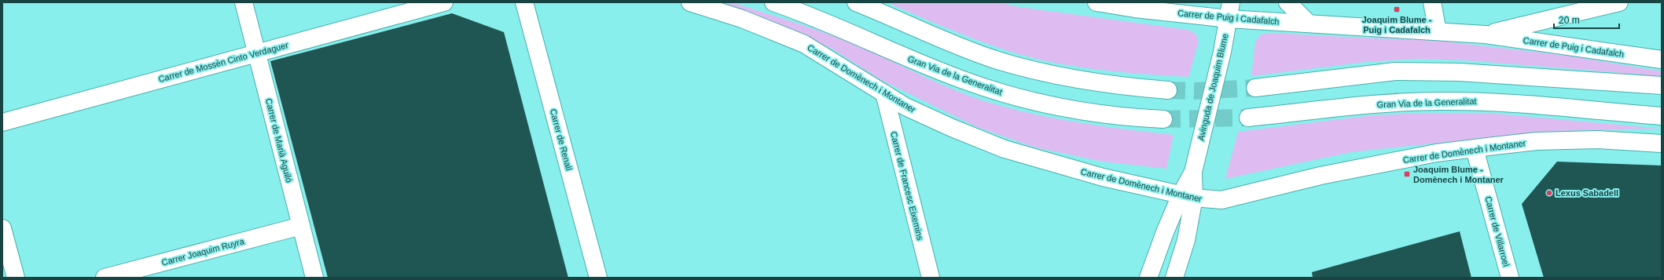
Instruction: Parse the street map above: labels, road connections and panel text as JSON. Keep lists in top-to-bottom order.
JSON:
{
  "streets": {
    "street": [
      "Carrer de Puig i Cadafalch",
      "Carrer de Mossèn Cinto Verdaguer",
      "Gran Via de la Generalitat",
      "Carrer de Domènech i Montaner",
      "Avinguda de Joaquim Blume",
      "Carrer de Renall",
      "Carrer de Marià Aguiló",
      "Carrer de Francesc Eixemins",
      "Carrer de Villarroel",
      "Carrer Joaquim Ruyra"
    ]
  },
  "crossings": [
    ["Carrer de Puig i Cadafalch", "Avinguda de Joaquim Blume"],
    ["Carrer de Mossèn Cinto Verdaguer", "Carrer de Marià Aguiló"],
    ["Carrer de Domènech i Montaner", "Avinguda de Joaquim Blume"],
    ["Carrer de Domènech i Montaner", "Carrer de Francesc Eixemins"],
    ["Carrer de Domènech i Montaner", "Carrer de Villarroel"],
    ["Carrer de Marià Aguiló", "Carrer Joaquim Ruyra"]
  ],
  "places": {
    "transit": ["Joaquim Blume - Puig i Cadafalch", "Joaquim Blume - Domènech i Montaner"],
    "other": ["Lexus Sabadell"]
  },
  "scale_bar": "20 m"
}
